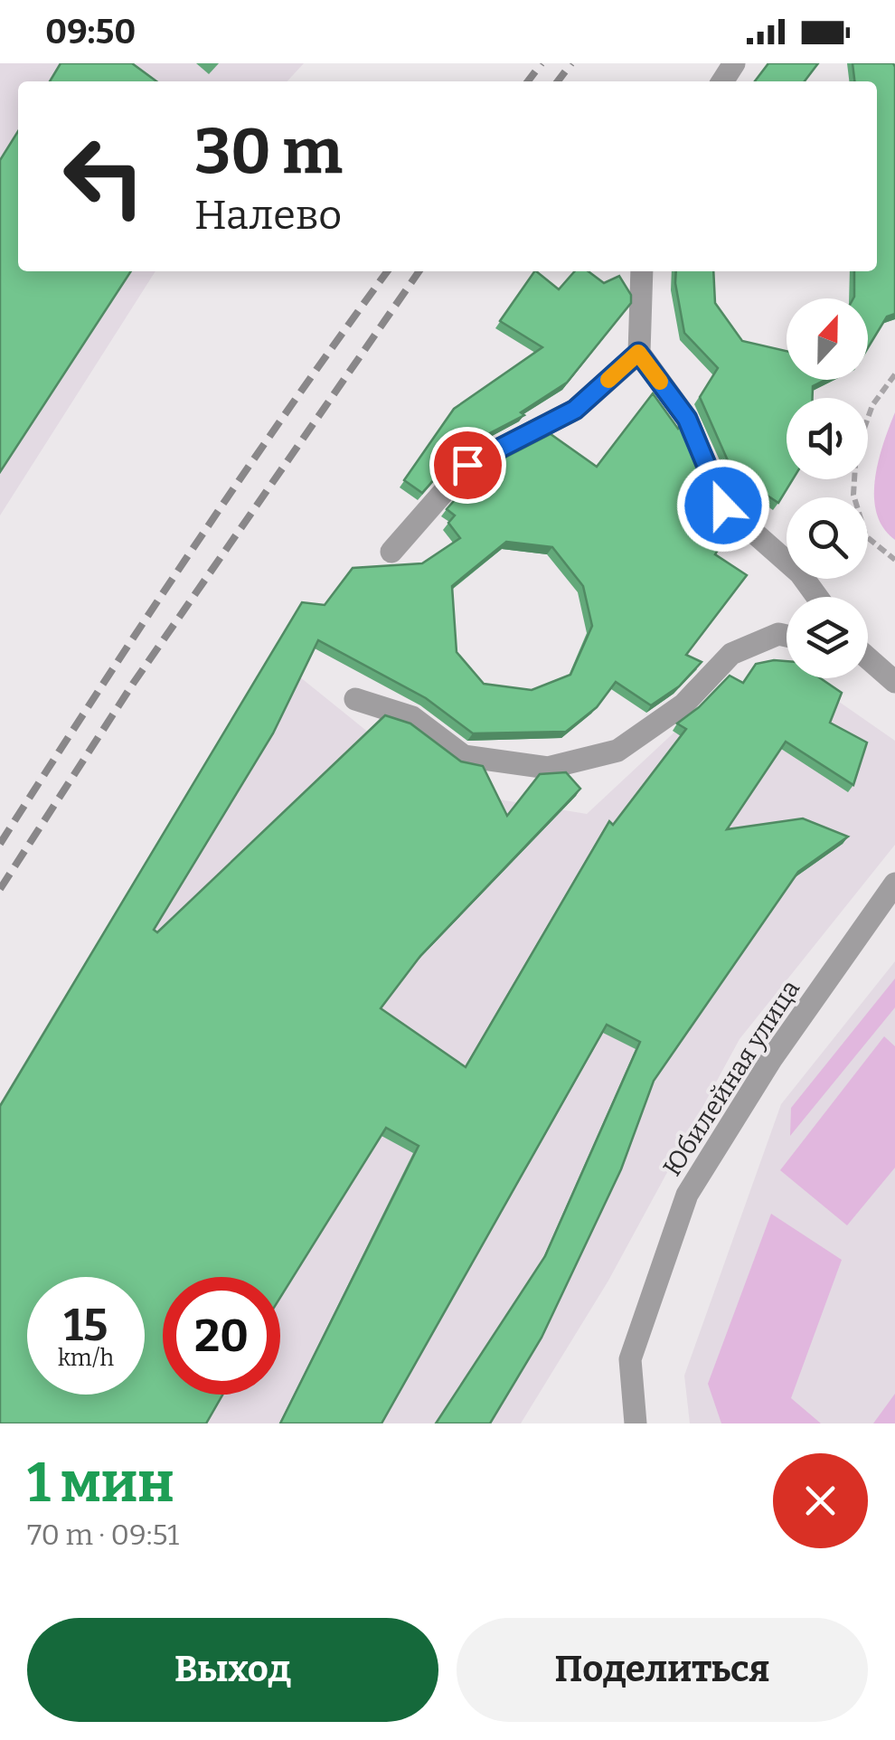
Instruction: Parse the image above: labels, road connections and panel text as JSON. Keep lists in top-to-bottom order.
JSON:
{
  "streets": {
    "street": ["Юбилейная улица"]
  },
  "north": "top",
  "page": {
    "status": "09:50",
    "turn": ["30 m", "Налево"],
    "speed": "15 km/h",
    "limit": "20",
    "heading": ["1 мин", "70 m · 09:51"],
    "buttons": ["Выход", "Поделиться"]
  }
}
